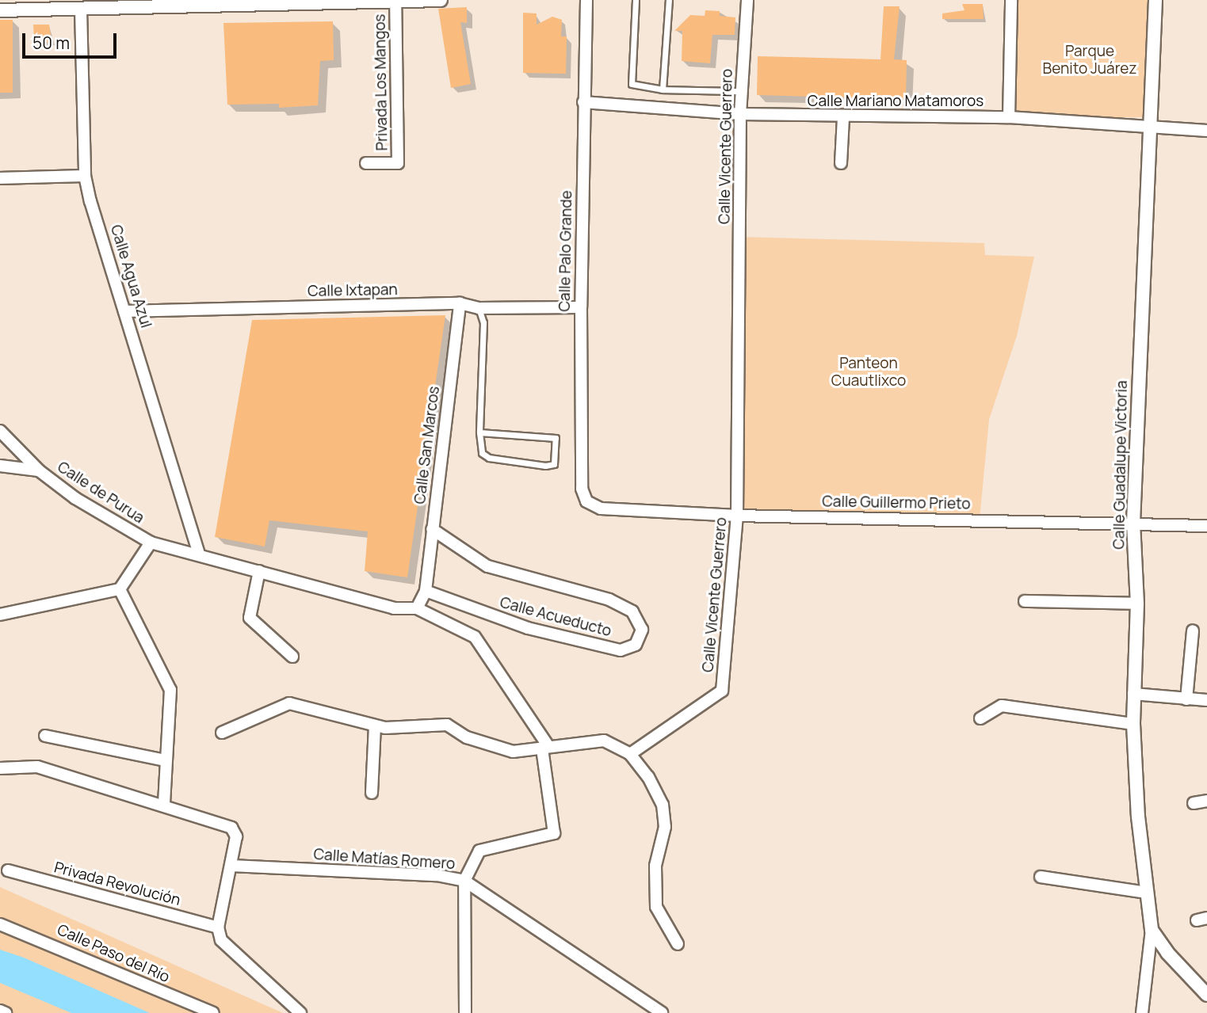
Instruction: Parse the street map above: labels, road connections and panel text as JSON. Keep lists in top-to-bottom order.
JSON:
{
  "streets": {
    "street": [
      "Privada Los Mangos",
      "Calle Mariano Matamoros",
      "Calle Vicente Guerrero",
      "Calle Palo Grande",
      "Calle Agua Azul",
      "Calle Ixtapan",
      "Calle San Marcos",
      "Calle Guadalupe Victoria",
      "Calle de Purua",
      "Calle Guillermo Prieto",
      "Calle Acueducto",
      "Calle Matías Romero",
      "Privada Revolución",
      "Calle Paso del Río"
    ]
  },
  "crossings": [
    ["Calle Mariano Matamoros", "Calle Vicente Guerrero"],
    ["Calle Mariano Matamoros", "Calle Palo Grande"],
    ["Calle Mariano Matamoros", "Calle Guadalupe Victoria"],
    ["Calle Vicente Guerrero", "Calle Guillermo Prieto"],
    ["Calle Palo Grande", "Calle Ixtapan"],
    ["Calle Palo Grande", "Calle Guillermo Prieto"],
    ["Calle Agua Azul", "Calle Ixtapan"],
    ["Calle Agua Azul", "Calle de Purua"],
    ["Calle Ixtapan", "Calle San Marcos"],
    ["Calle San Marcos", "Calle Acueducto"],
    ["Calle Guadalupe Victoria", "Calle Guillermo Prieto"]
  ],
  "parks": ["Parque Benito Juárez", "Panteon Cuautlixco"],
  "scale_bar": "50 m"
}
